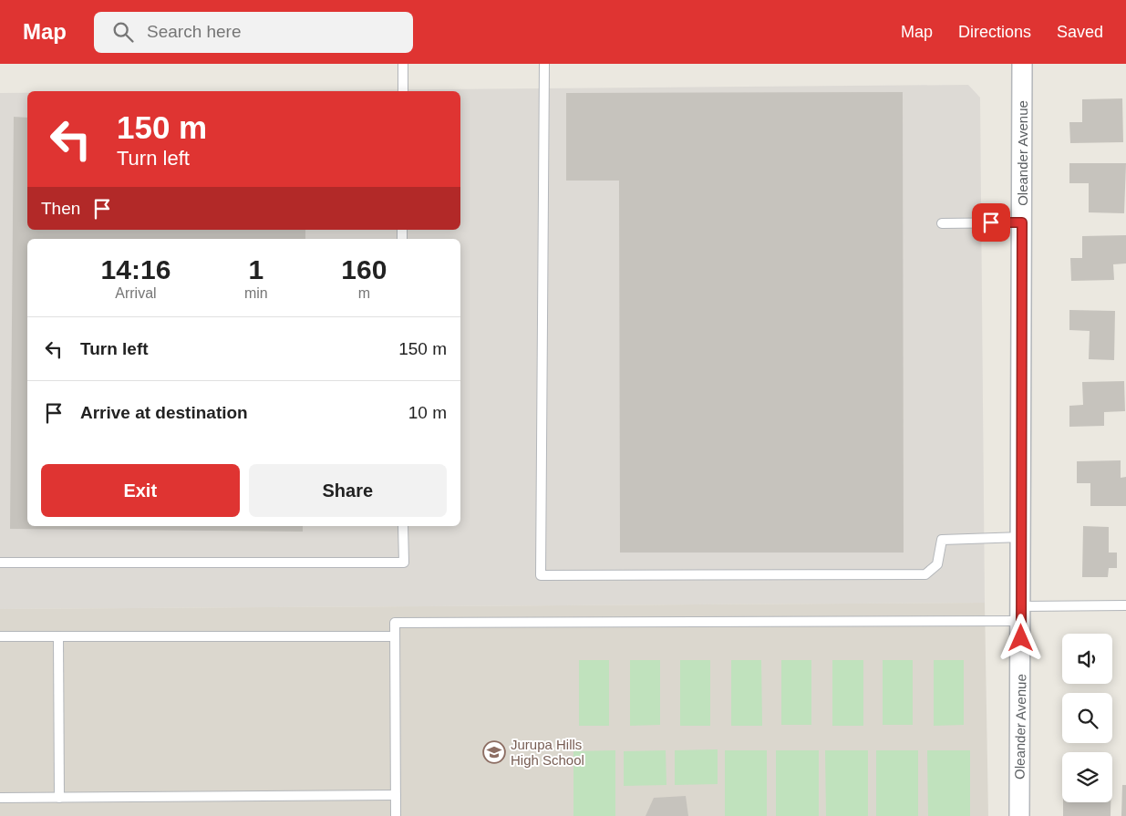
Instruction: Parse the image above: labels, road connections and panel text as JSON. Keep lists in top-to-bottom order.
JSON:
{
  "streets": {
    "street": ["Oleander Avenue"]
  },
  "places": {
    "school or university": ["Jurupa Hills High School"]
  },
  "page": {
    "header": "Map",
    "search": "Search here",
    "nav": ["Map", "Directions", "Saved"],
    "turn": ["150 m", "Turn left"],
    "then": "Then",
    "eta": [
      "14:16",
      "Arrival",
      "1",
      "min",
      "160",
      "m"
    ],
    "list": [
      {
        "name": "Turn left",
        "value": "150 m"
      },
      {
        "name": "Arrive at destination",
        "value": "10 m"
      }
    ],
    "buttons": ["Exit", "Share"]
  }
}
